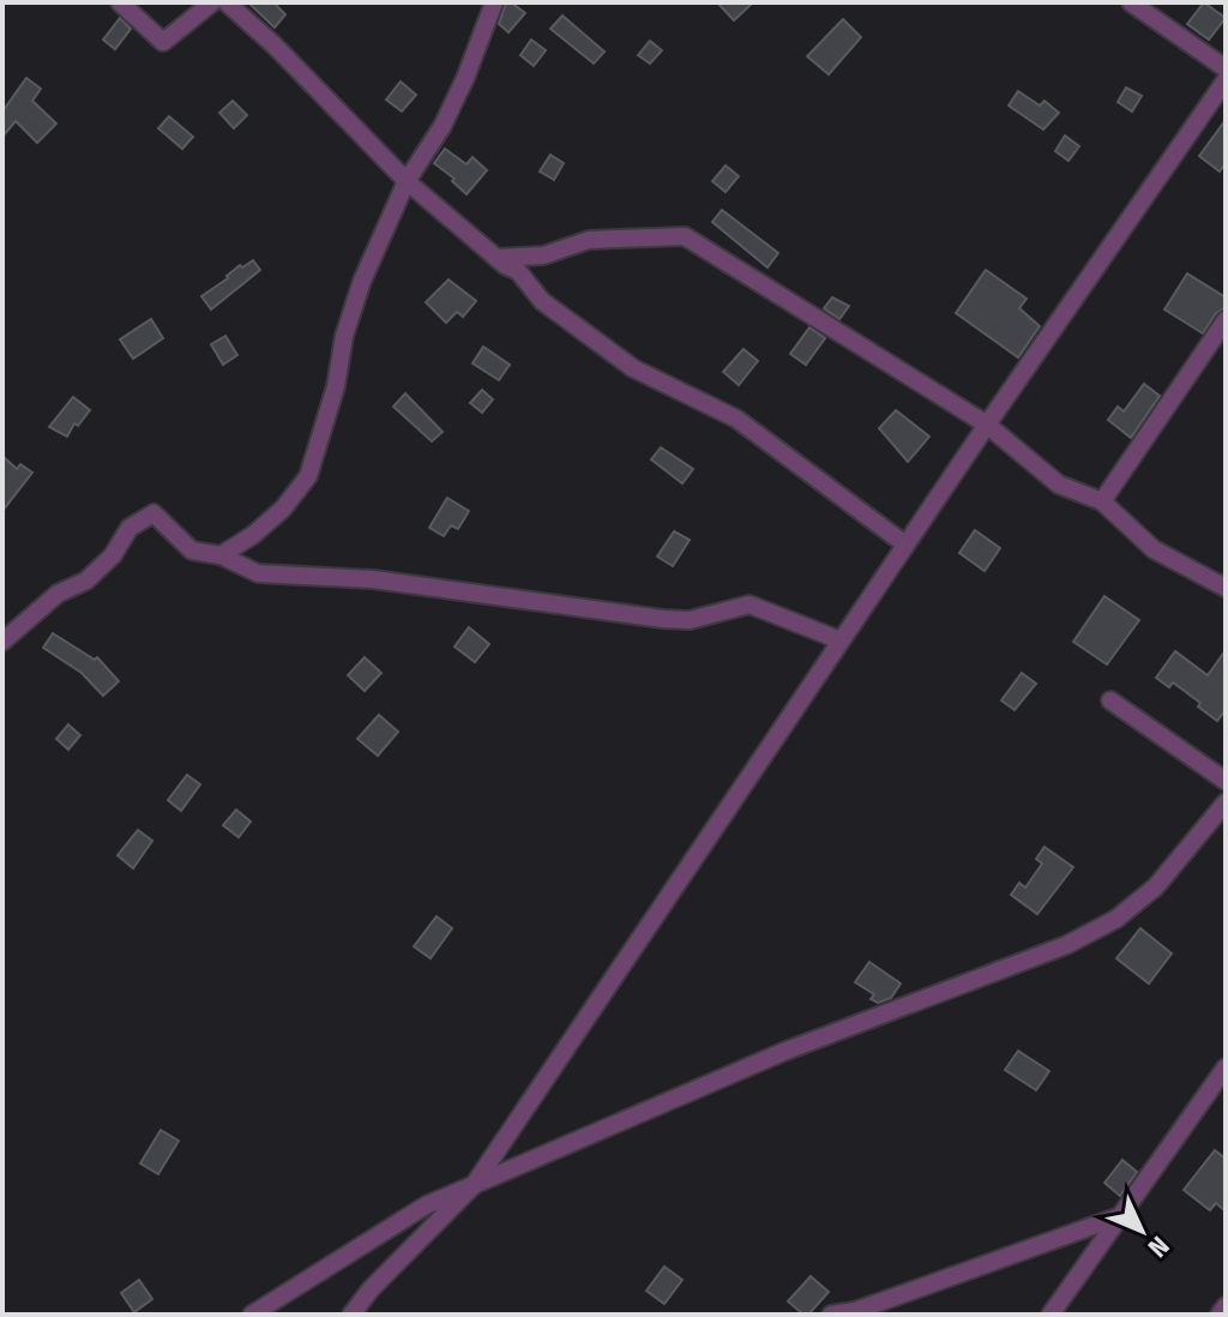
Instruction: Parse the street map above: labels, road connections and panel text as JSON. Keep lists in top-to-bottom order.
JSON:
{
  "north": "bottom right"
}
